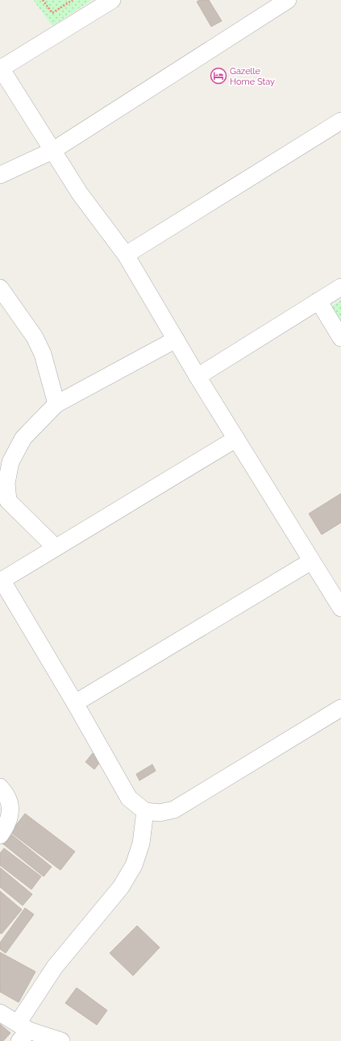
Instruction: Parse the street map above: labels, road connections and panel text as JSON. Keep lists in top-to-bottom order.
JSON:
{
  "places": {
    "hotel": ["Gazelle Home Stay"]
  }
}
